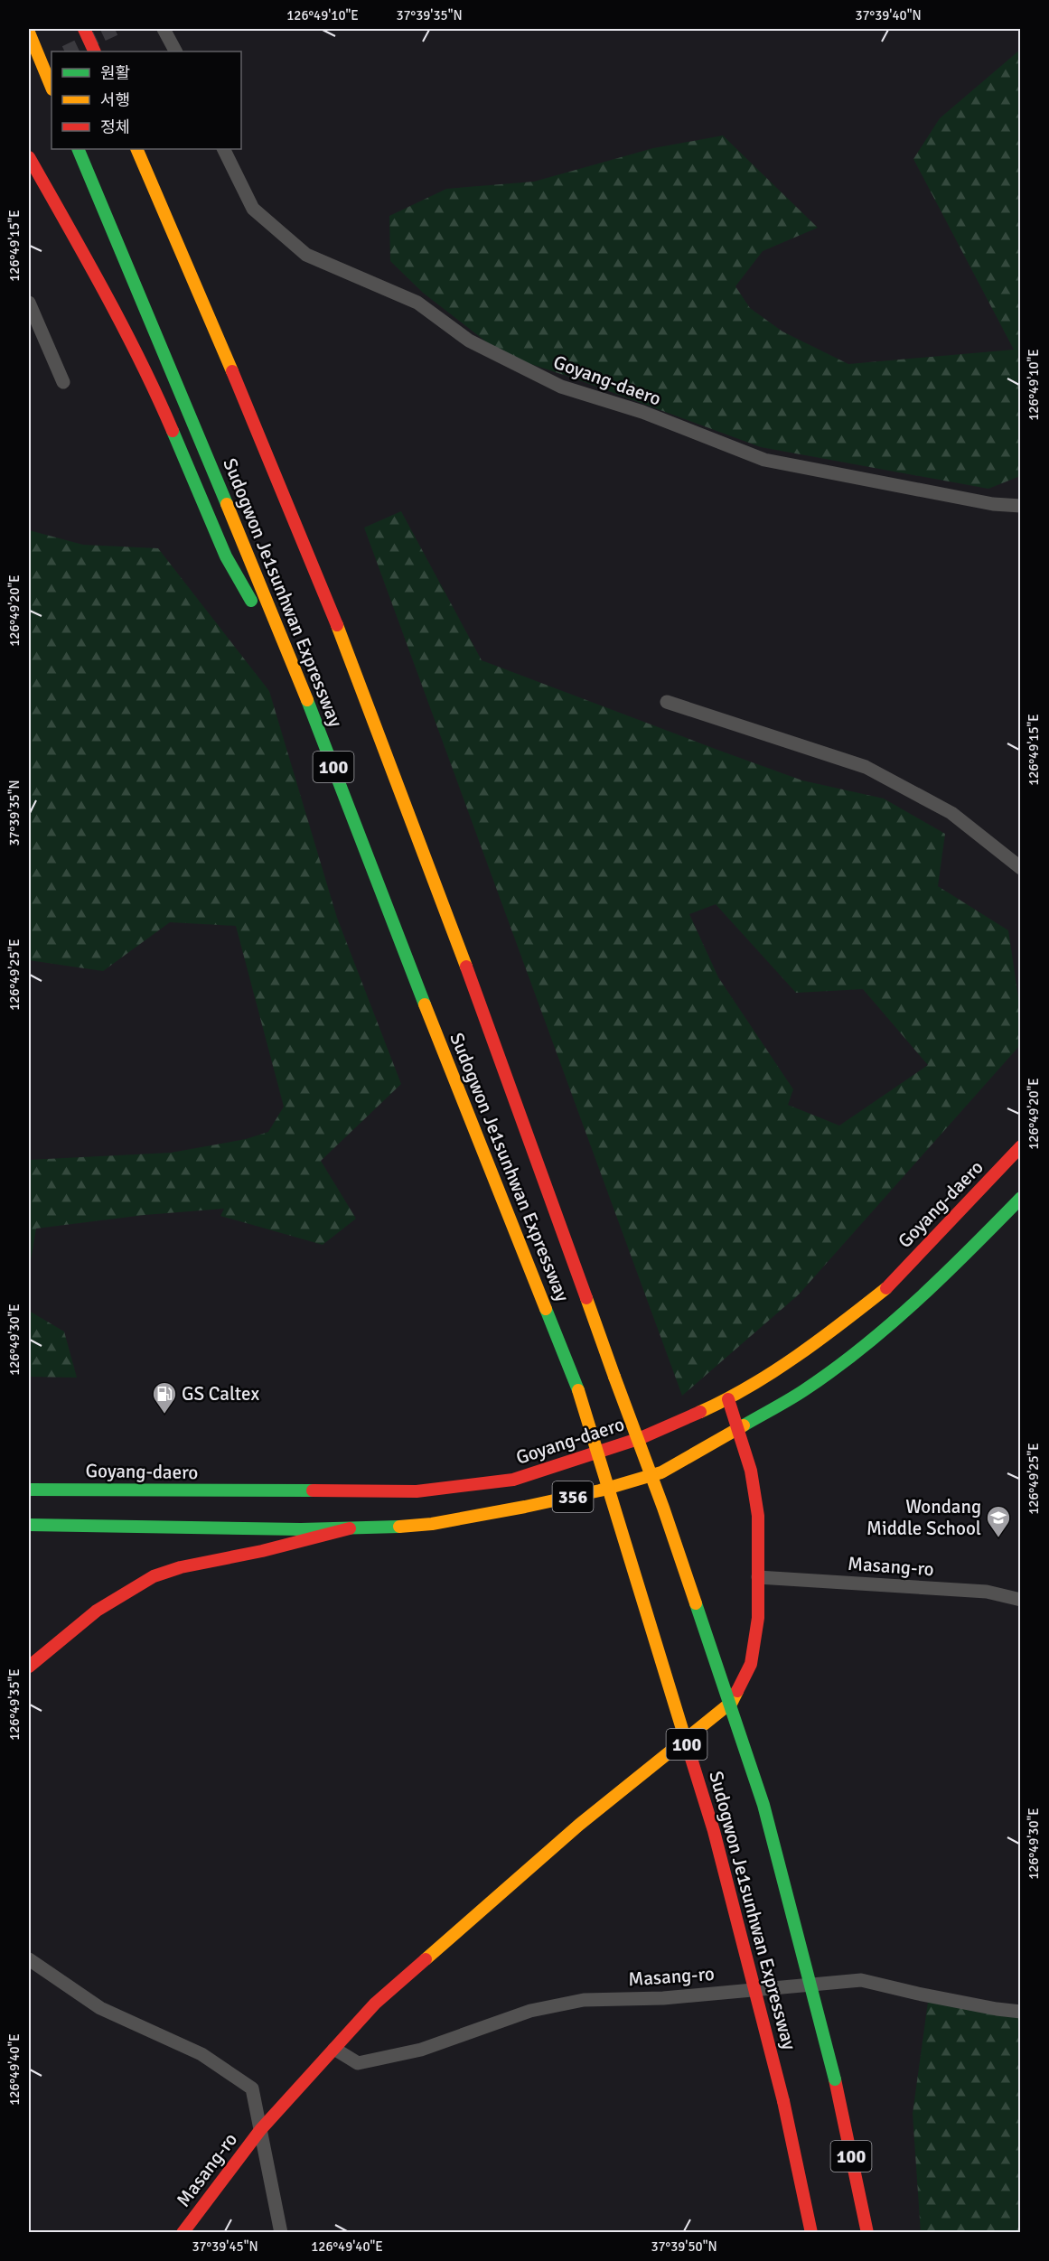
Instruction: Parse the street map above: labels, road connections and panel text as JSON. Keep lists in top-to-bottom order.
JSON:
{
  "streets": {
    "main road": [
      "Goyang-daero",
      "Sudogwon Je1sunhwan Expressway",
      "100",
      "356",
      "Masang-ro"
    ]
  },
  "crossings": [
    ["Goyang-daero", "Masang-ro"],
    ["356", "Masang-ro"]
  ],
  "places": {
    "fuel station": ["GS Caltex"],
    "school or university": ["Wondang Middle School"]
  },
  "legend": ["원활", "서행", "정체"],
  "coordinates": [
    "126°49'10\"E",
    "37°39'35\"N",
    "37°39'40\"N",
    "126°49'15\"E",
    "126°49'20\"E",
    "126°49'25\"E",
    "126°49'30\"E",
    "126°49'35\"E",
    "126°49'40\"E",
    "37°39'45\"N",
    "37°39'50\"N"
  ]
}
